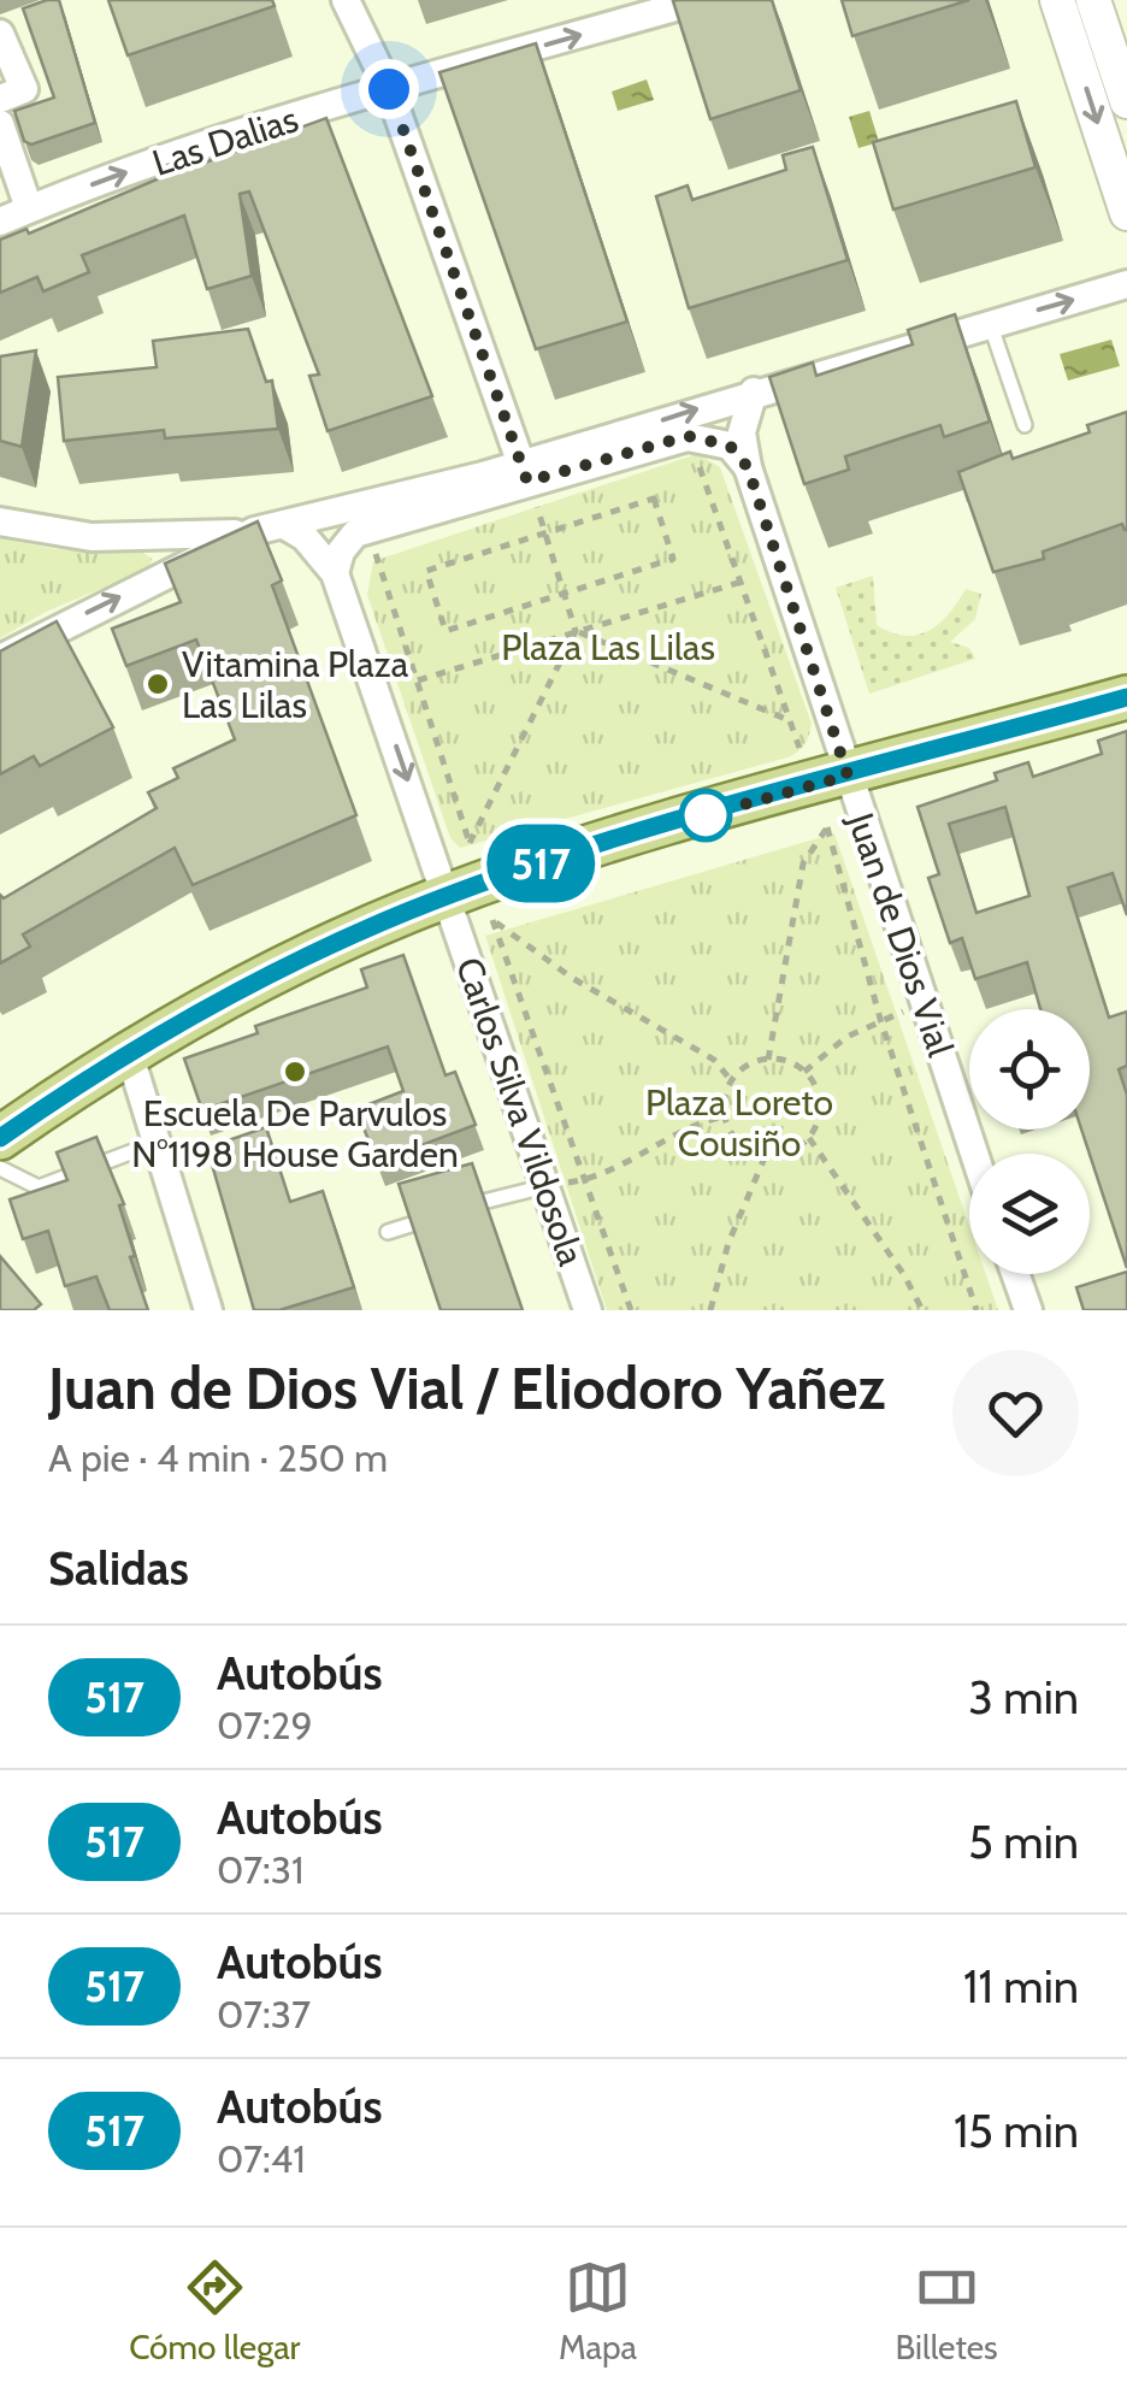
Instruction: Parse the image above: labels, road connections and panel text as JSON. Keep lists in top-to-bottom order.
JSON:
{
  "streets": {
    "street": ["Las Dalias", "Juan de Dios Vial", "Carlos Silva Vildosola"]
  },
  "one_way": ["Las Dalias", "Carlos Silva Vildosola"],
  "parks": ["Plaza Las Lilas", "Plaza Loreto Cousiño"],
  "places": ["Vitamina Plaza Las Lilas", "Escuela De Parvulos N°1198 House Garden"],
  "lines": ["bus line 517"],
  "page": {
    "on_map": "517",
    "heading": [
      ["Juan de Dios Vial / Eliodoro Yañez", "A pie · 4 min · 250 m"],
      "Salidas"
    ],
    "list": [
      {
        "mark": "517",
        "name": "Autobús",
        "note": "07:29",
        "value": "3 min"
      },
      {
        "mark": "517",
        "name": "Autobús",
        "note": "07:31",
        "value": "5 min"
      },
      {
        "mark": "517",
        "name": "Autobús",
        "note": "07:37",
        "value": "11 min"
      },
      {
        "mark": "517",
        "name": "Autobús",
        "note": "07:41",
        "value": "15 min"
      }
    ],
    "tabs": ["Cómo llegar", "Mapa", "Billetes"]
  }
}
